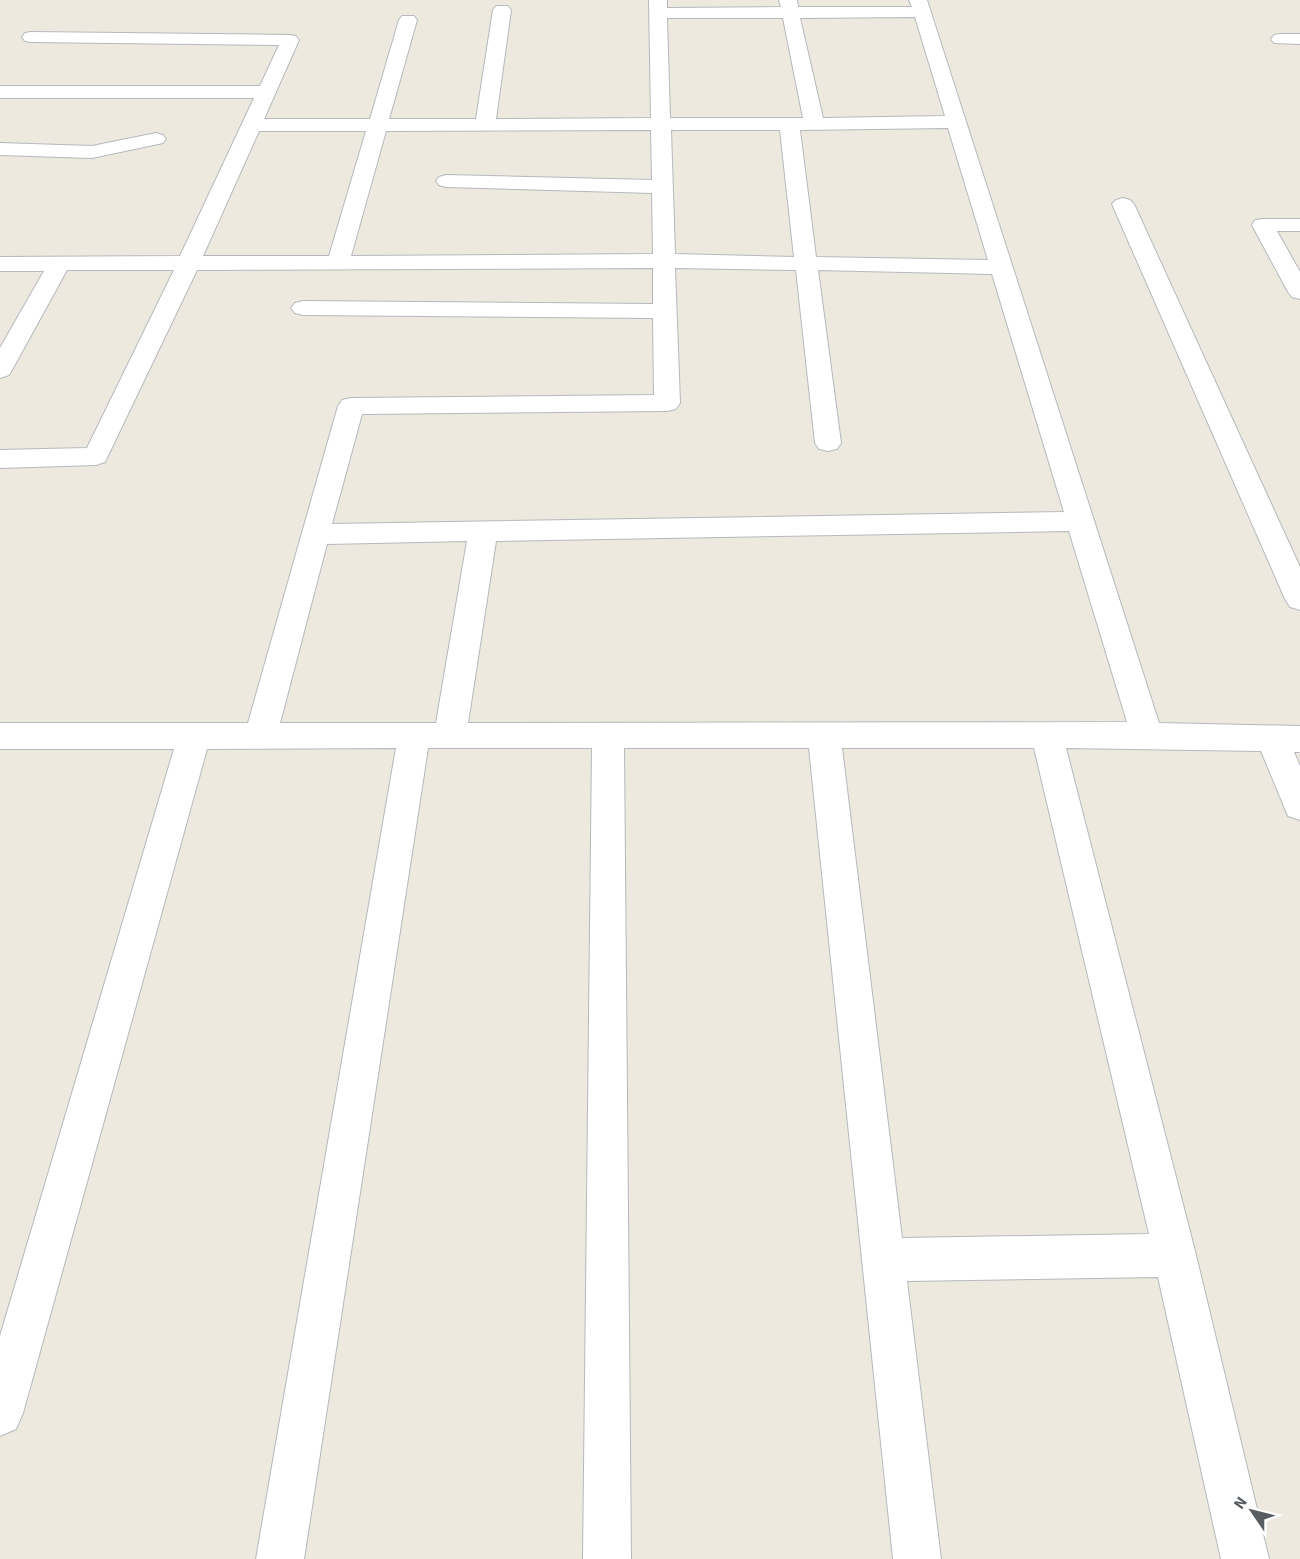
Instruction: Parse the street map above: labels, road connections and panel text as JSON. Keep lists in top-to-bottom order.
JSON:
{
  "north": "top left"
}
